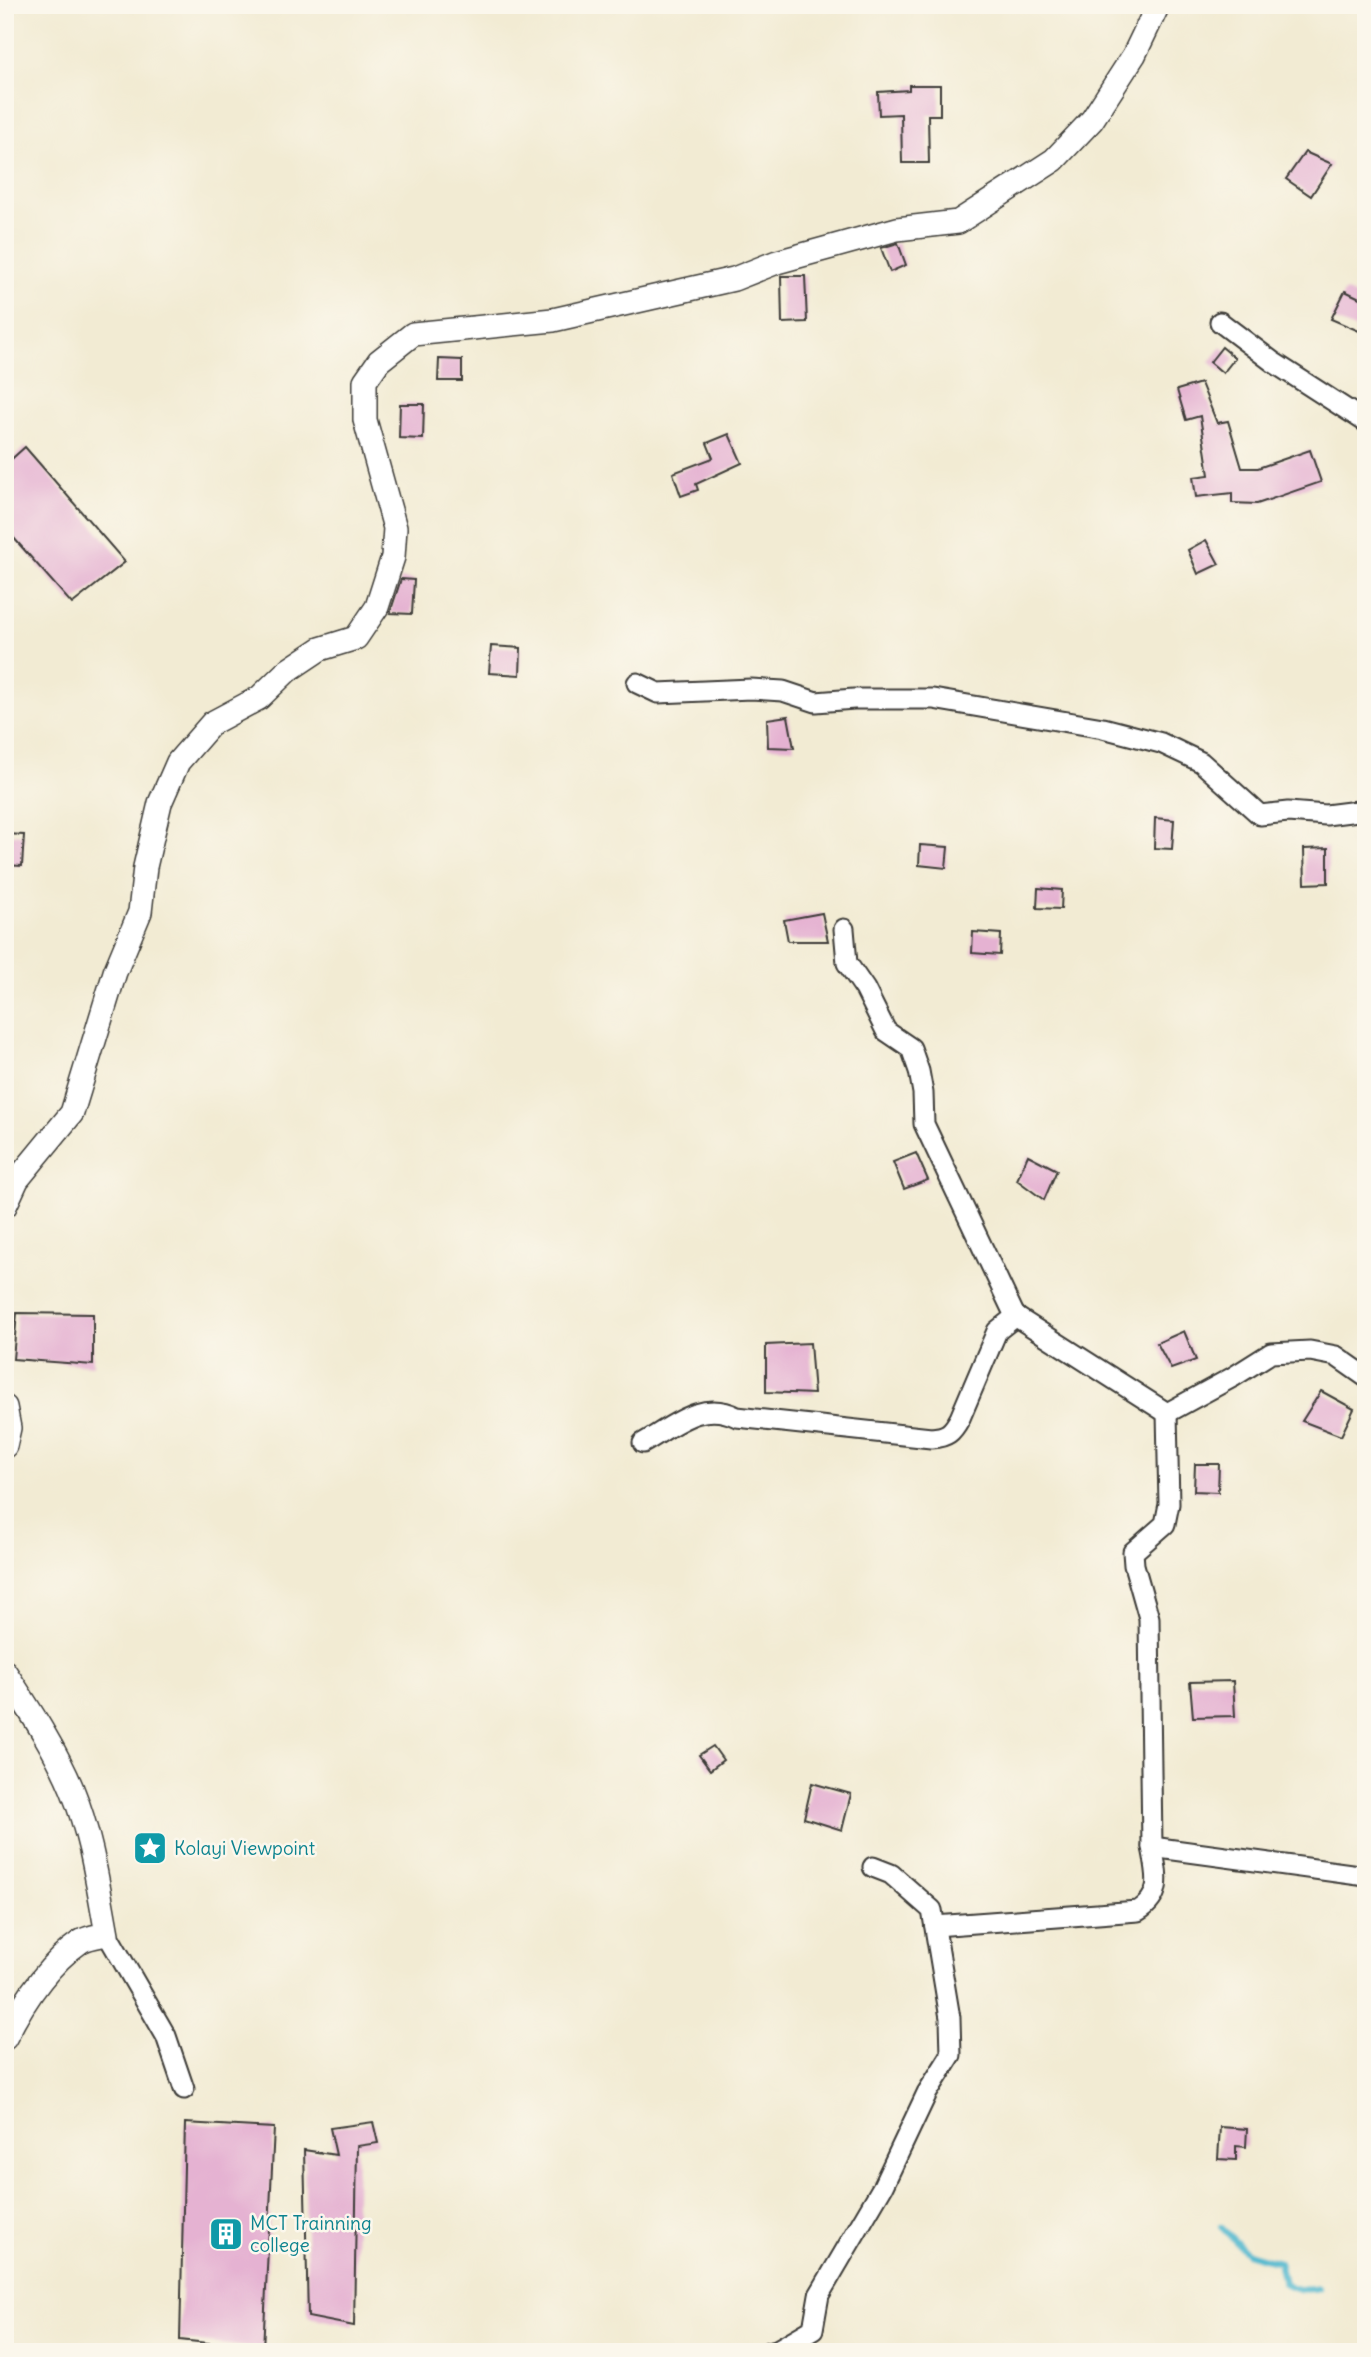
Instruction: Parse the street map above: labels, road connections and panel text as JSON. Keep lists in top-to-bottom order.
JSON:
{
  "places": {
    "place": ["Kolayi Viewpoint"],
    "building": ["MCT Trainning college"]
  }
}
